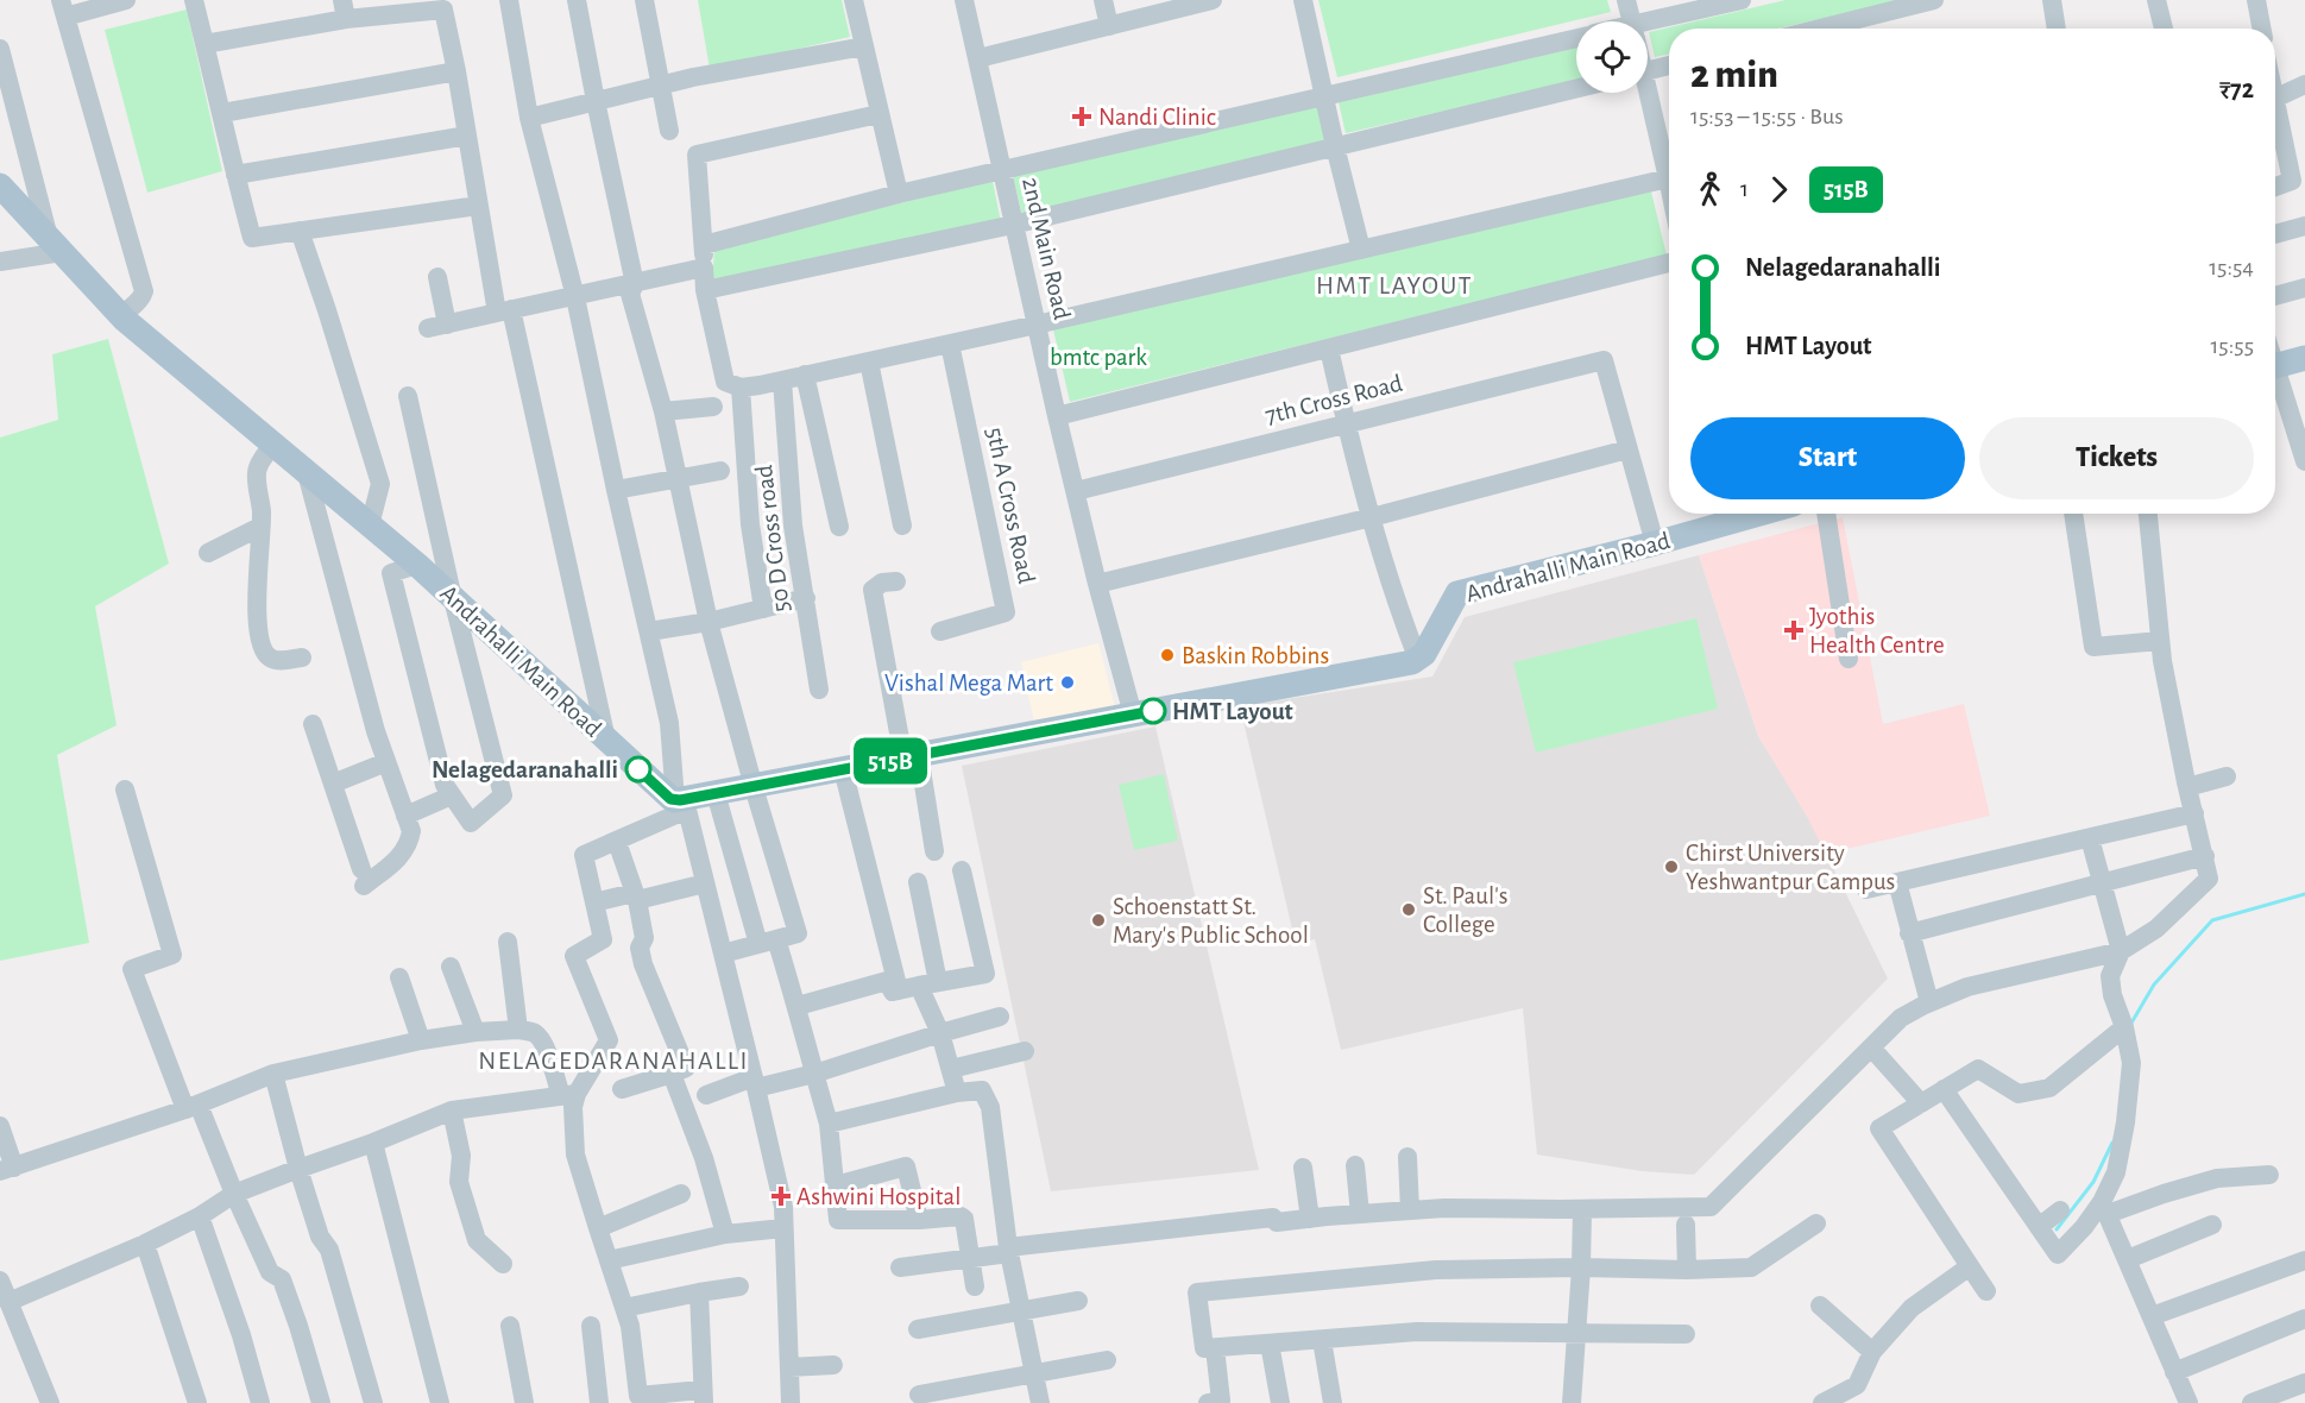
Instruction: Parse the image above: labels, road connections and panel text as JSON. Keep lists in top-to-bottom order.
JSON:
{
  "streets": {
    "main road": ["Andrahalli Main Road"],
    "street": [
      "2nd Main Road",
      "7th Cross Road",
      "5th A Cross Road",
      "50 D Cross road"
    ]
  },
  "crossings": [
    ["2nd Main Road", "7th Cross Road"]
  ],
  "districts": ["HMT LAYOUT", "NELAGEDARANAHALLI"],
  "parks": ["bmtc park"],
  "places": {
    "health": ["Nandi Clinic", "Jyothis Health Centre", "Ashwini Hospital"],
    "other": [
      "Baskin Robbins",
      "Vishal Mega Mart",
      "HMT Layout",
      "Nelagedaranahalli",
      "Chirst University Yeshwantpur Campus",
      "St. Paul's College",
      "Schoenstatt St. Mary's Public School"
    ]
  },
  "lines": ["bus line 515B"],
  "page": {
    "on_map": "515B",
    "heading": ["2 min", "15:53 – 15:55 · Bus", "₹72"],
    "legs": ["1", "515B"],
    "list": [
      {
        "name": "Nelagedaranahalli",
        "value": "15:54"
      },
      {
        "name": "HMT Layout",
        "value": "15:55"
      }
    ],
    "buttons": ["Start", "Tickets"]
  }
}
